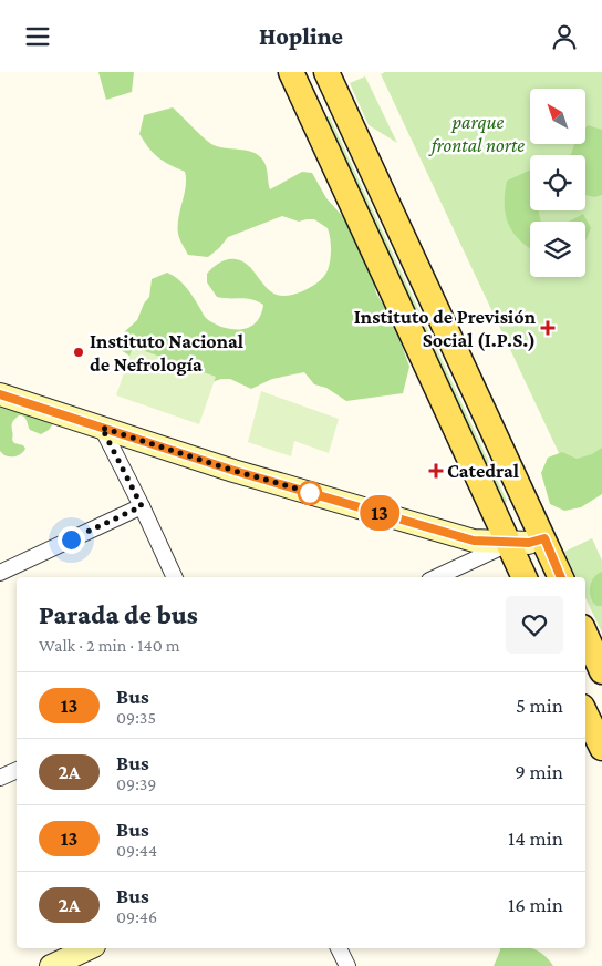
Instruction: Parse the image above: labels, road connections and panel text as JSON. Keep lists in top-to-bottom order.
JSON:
{
  "parks": ["parque frontal norte"],
  "places": {
    "health": ["Instituto de Previsión Social (I.P.S.)", "Catedral"],
    "other": ["Instituto Nacional de Nefrología"]
  },
  "lines": ["bus line 13"],
  "north": "top left",
  "page": {
    "header": "Hopline",
    "on_map": "13",
    "heading": ["Parada de bus", "Walk · 2 min · 140 m"],
    "list": [
      {
        "mark": "13",
        "name": "Bus",
        "note": "09:35",
        "value": "5 min"
      },
      {
        "mark": "2A",
        "name": "Bus",
        "note": "09:39",
        "value": "9 min"
      },
      {
        "mark": "13",
        "name": "Bus",
        "note": "09:44",
        "value": "14 min"
      },
      {
        "mark": "2A",
        "name": "Bus",
        "note": "09:46",
        "value": "16 min"
      }
    ]
  }
}
